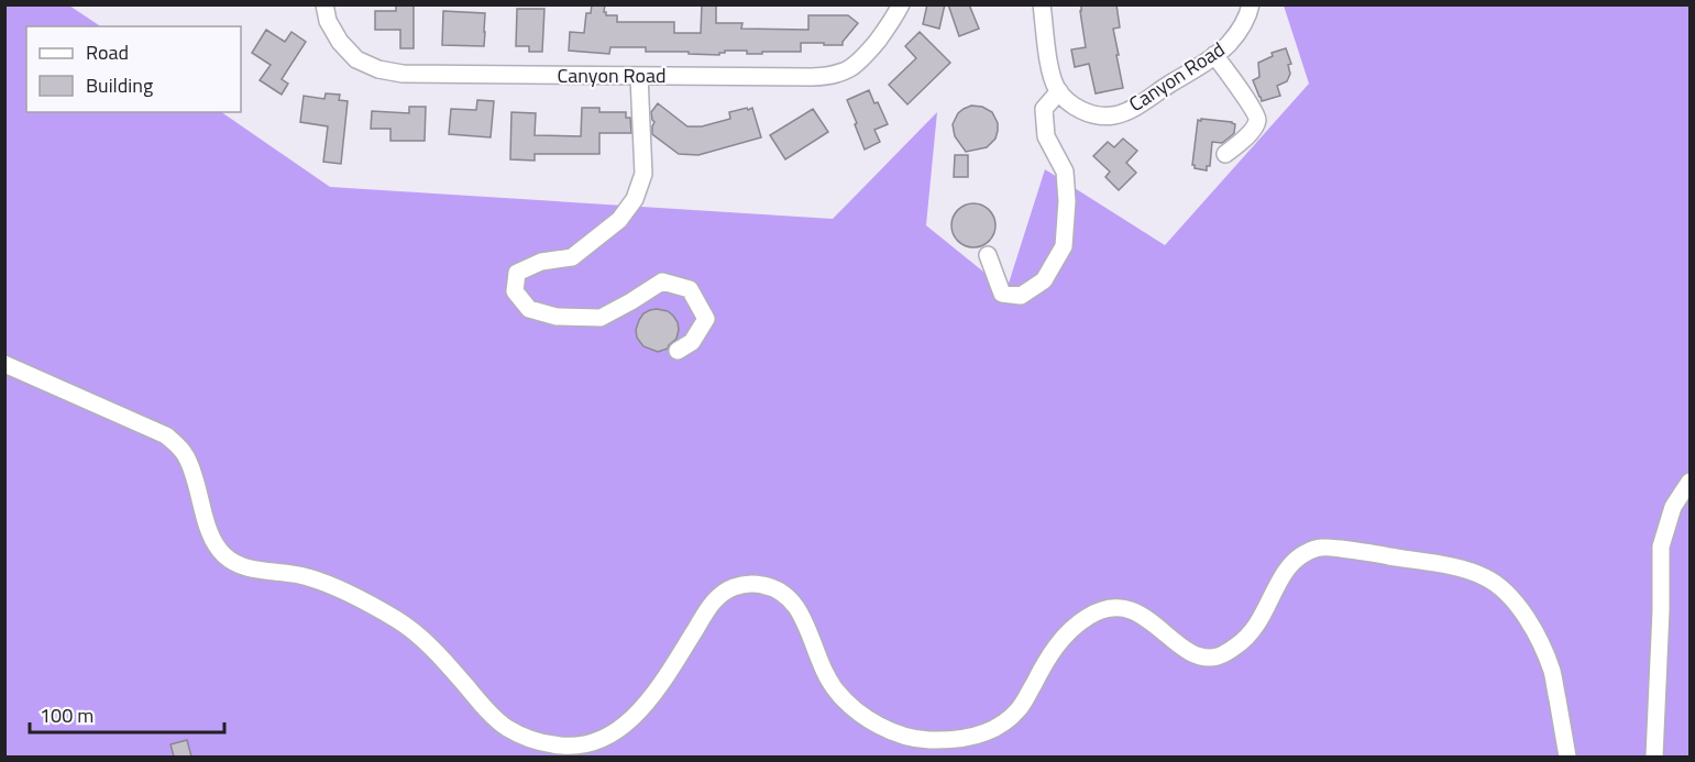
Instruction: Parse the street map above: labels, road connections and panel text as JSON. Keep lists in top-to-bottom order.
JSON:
{
  "streets": {
    "street": ["Canyon Road"]
  },
  "legend": ["Road", "Building"],
  "scale_bar": "100 m"
}
